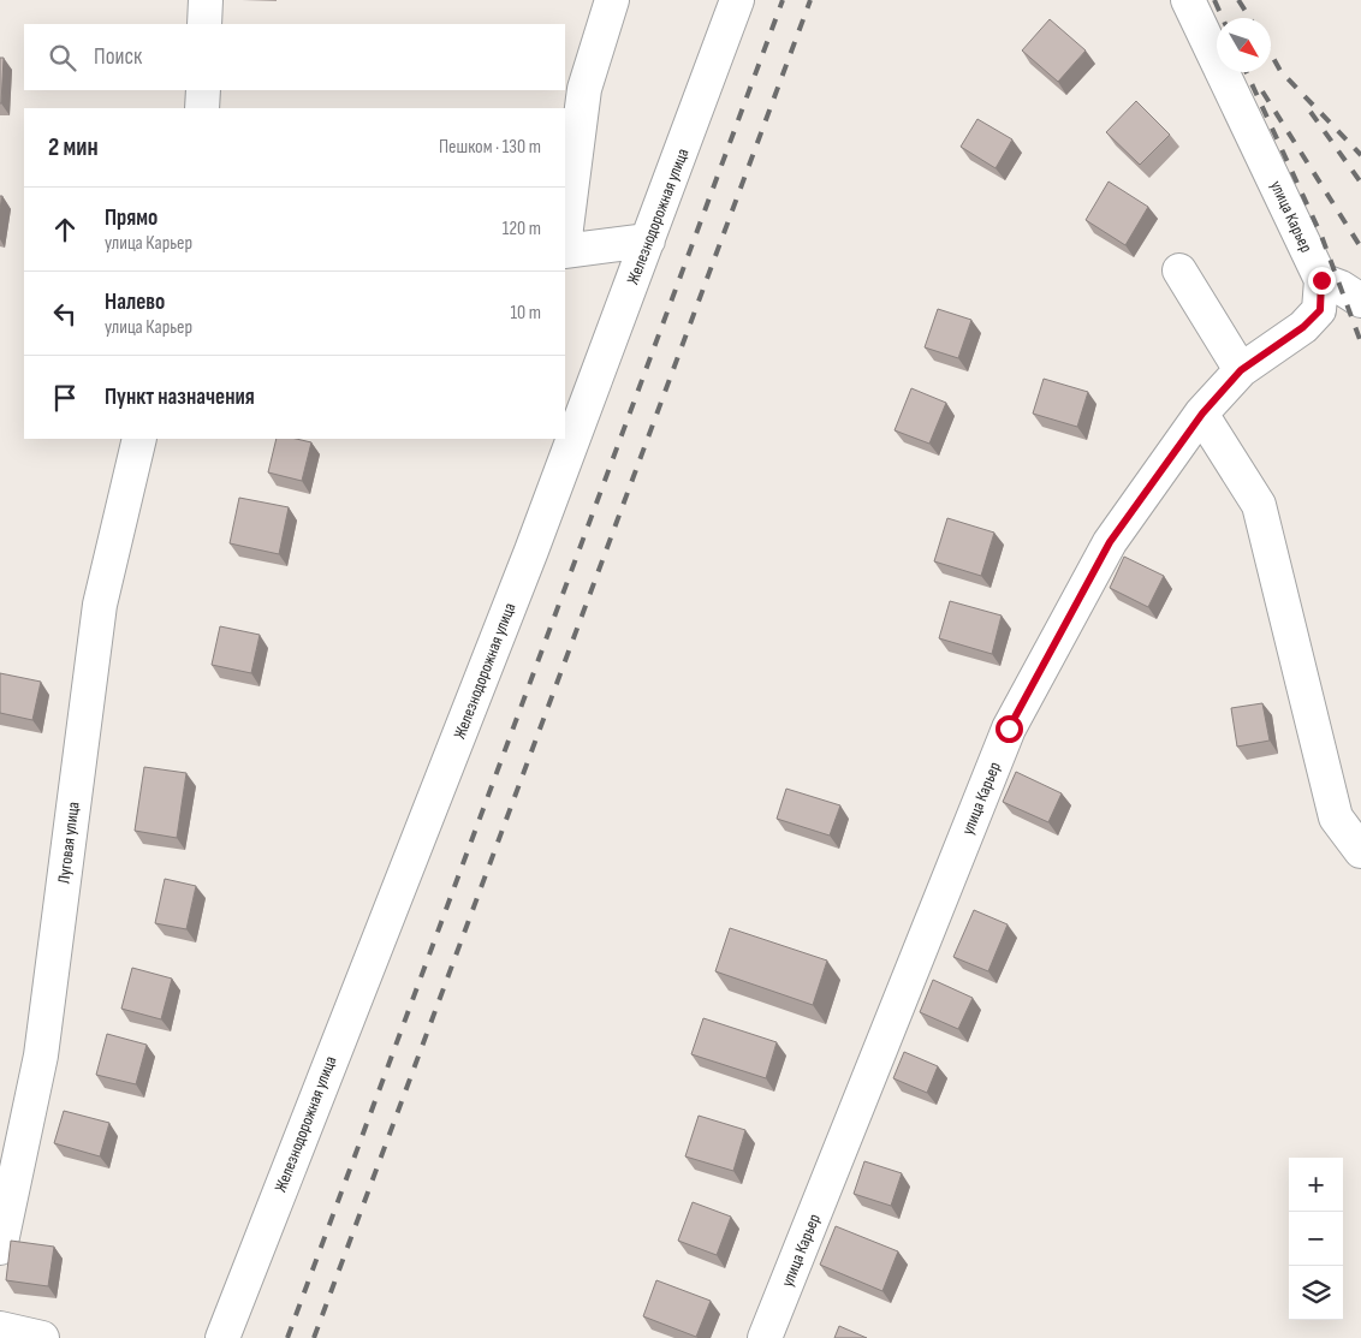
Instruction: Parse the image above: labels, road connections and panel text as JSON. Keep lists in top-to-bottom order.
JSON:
{
  "streets": {
    "street": ["Железнодорожная улица", "улица Карьер", "Луговая улица"]
  },
  "north": "bottom right",
  "page": {
    "search": "Поиск",
    "heading": ["2 мин", "Пешком · 130 m"],
    "list": [
      ["Прямо", "улица Карьер", "120 m"],
      ["Налево", "улица Карьер", "10 m"],
      "Пункт назначения"
    ],
    "map_buttons": ["+", "−"]
  }
}
